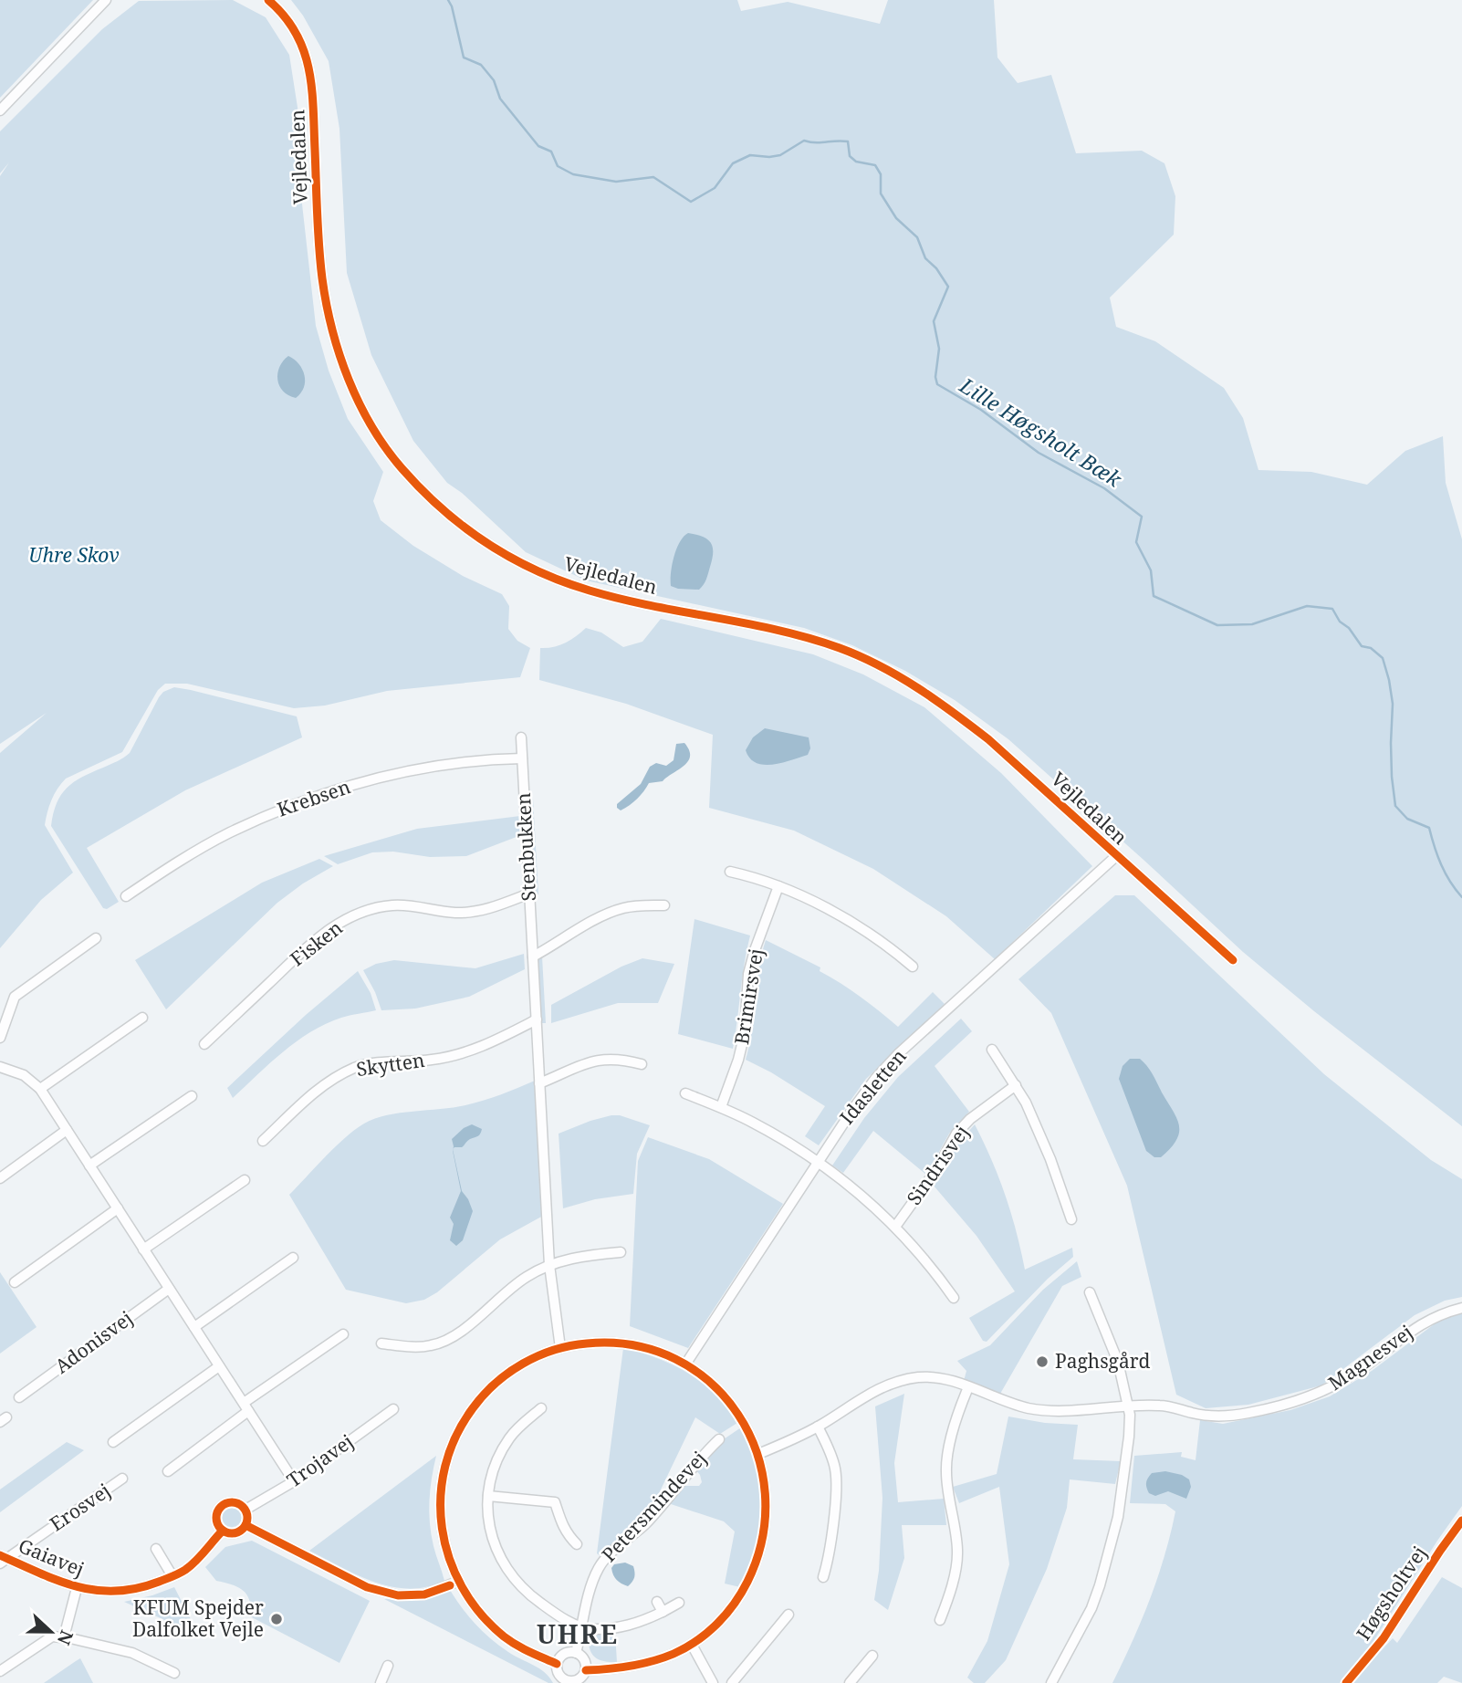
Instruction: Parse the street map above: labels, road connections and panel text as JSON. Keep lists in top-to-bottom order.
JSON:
{
  "streets": {
    "street": [
      "Vejledalen",
      "Krebsen",
      "Stenbukken",
      "Fisken",
      "Brimirsvej",
      "Skytten",
      "Idasletten",
      "Sindrisvej",
      "Adonisvej",
      "Magnesvej",
      "Trojavej",
      "Petersmindevej",
      "Erosvej",
      "Gaiavej",
      "Høgsholtvej"
    ]
  },
  "crossings": [
    ["Vejledalen", "Idasletten"],
    ["Krebsen", "Stenbukken"],
    ["Stenbukken", "Fisken"],
    ["Stenbukken", "Skytten"],
    ["Idasletten", "Sindrisvej"],
    ["Trojavej", "Gaiavej"],
    ["Erosvej", "Gaiavej"]
  ],
  "districts": ["UHRE"],
  "water": ["Lille Høgsholt Bæk"],
  "parks": ["Uhre Skov"],
  "places": ["Paghsgård", "KFUM Spejder Dalfolket Vejle"],
  "north": "right"
}
